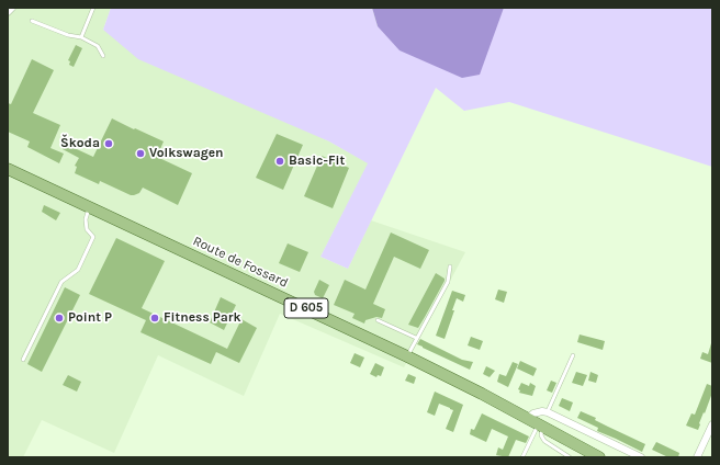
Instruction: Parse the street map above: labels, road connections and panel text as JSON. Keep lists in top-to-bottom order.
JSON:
{
  "streets": {
    "main road": ["Route de Fossard", "D 605"]
  },
  "places": [
    "Škoda",
    "Volkswagen",
    "Basic-Fit",
    "Point P",
    "Fitness Park"
  ]
}
